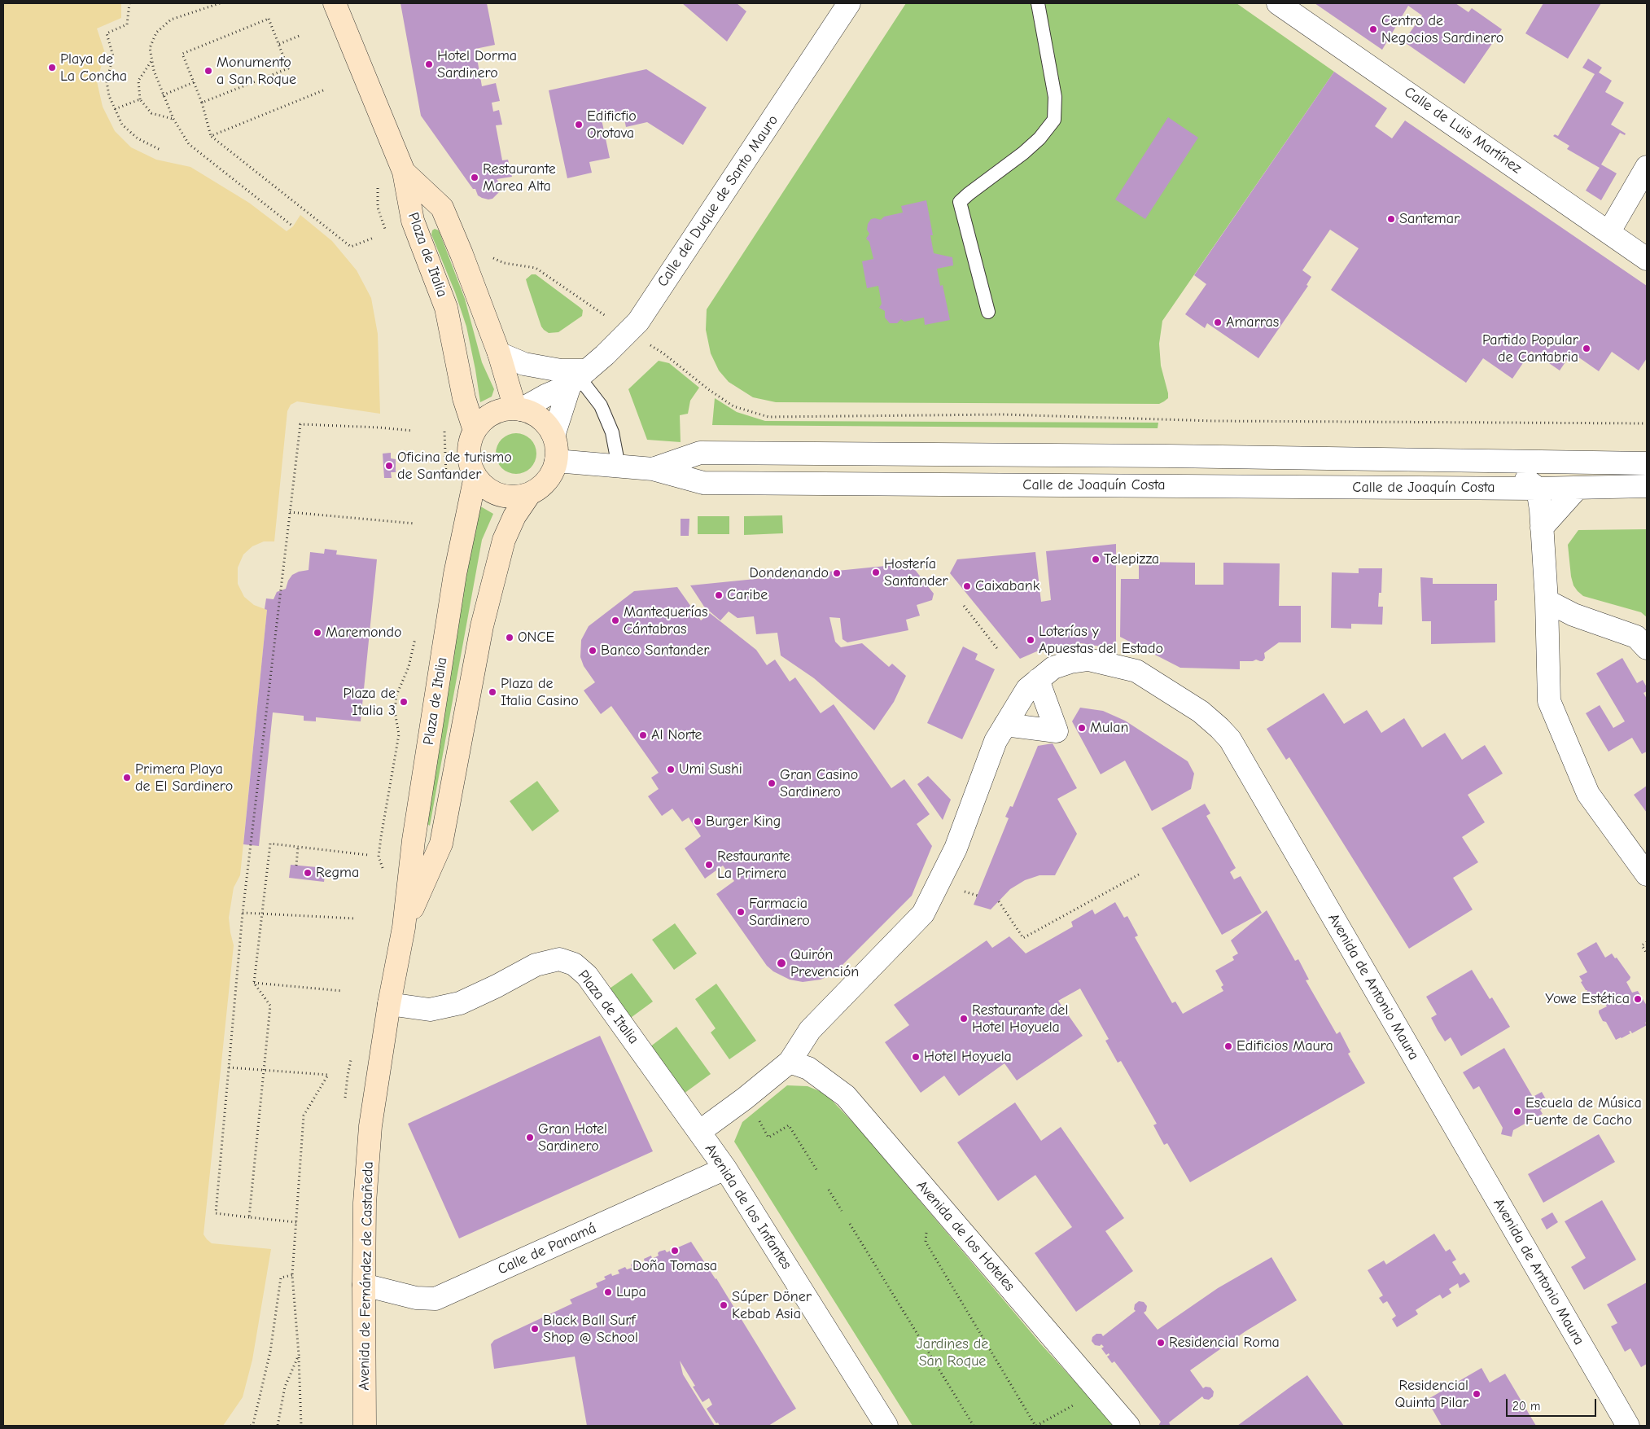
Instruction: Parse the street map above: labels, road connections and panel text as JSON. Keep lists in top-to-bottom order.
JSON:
{
  "streets": {
    "main road": ["Plaza de Italia", "Avenida de Fernández de Castañeda"],
    "street": [
      "Calle de Luis Martínez",
      "Calle del Duque de Santo Mauro",
      "Calle de Joaquín Costa",
      "Avenida de Antonio Maura",
      "Avenida de los Infantes",
      "Avenida de los Hoteles",
      "Calle de Panamá"
    ]
  },
  "crossings": [
    ["Calle del Duque de Santo Mauro", "Plaza de Italia"],
    ["Calle del Duque de Santo Mauro", "Calle de Joaquín Costa"],
    ["Plaza de Italia", "Calle de Joaquín Costa"],
    ["Plaza de Italia", "Avenida de Antonio Maura"],
    ["Plaza de Italia", "Avenida de los Infantes"],
    ["Plaza de Italia", "Avenida de Fernández de Castañeda"],
    ["Avenida de Antonio Maura", "Avenida de los Infantes"],
    ["Avenida de Antonio Maura", "Avenida de los Hoteles"],
    ["Avenida de los Infantes", "Calle de Panamá"],
    ["Calle de Panamá", "Avenida de Fernández de Castañeda"]
  ],
  "parks": ["Jardines de San Roque"],
  "places": [
    "Centro de Negocios Sardinero",
    "Hotel Dorma Sardinero",
    "Playa de La Concha",
    "Monumento a San Roque",
    "Edificfio Orotava",
    "Restaurante Marea Alta",
    "Santemar",
    "Amarras",
    "Partido Popular de Cantabria",
    "Oficina de turismo de Santander",
    "Telepizza",
    "Hostería Santander",
    "Dondenando",
    "Caixabank",
    "Caribe",
    "Mantequerías Cántabras",
    "Maremondo",
    "ONCE",
    "Loterías y Apuestas del Estado",
    "Banco Santander",
    "Plaza de Italia Casino",
    "Plaza de Italia 3",
    "Mulan",
    "Al Norte",
    "Umi Sushi",
    "Primera Playa de El Sardinero",
    "Gran Casino Sardinero",
    "Burger King",
    "Restaurante La Primera",
    "Regma",
    "Farmacia Sardinero",
    "Quirón Prevención",
    "Yowe Estética",
    "Restaurante del Hotel Hoyuela",
    "Edificios Maura",
    "Hotel Hoyuela",
    "Escuela de Música Fuente de Cacho",
    "Gran Hotel Sardinero",
    "Doña Tomasa",
    "Lupa",
    "Súper Döner Kebab Asia",
    "Black Ball Surf Shop @ School",
    "Residencial Roma",
    "Residencial Quinta Pilar"
  ],
  "scale_bar": "20 m"
}
